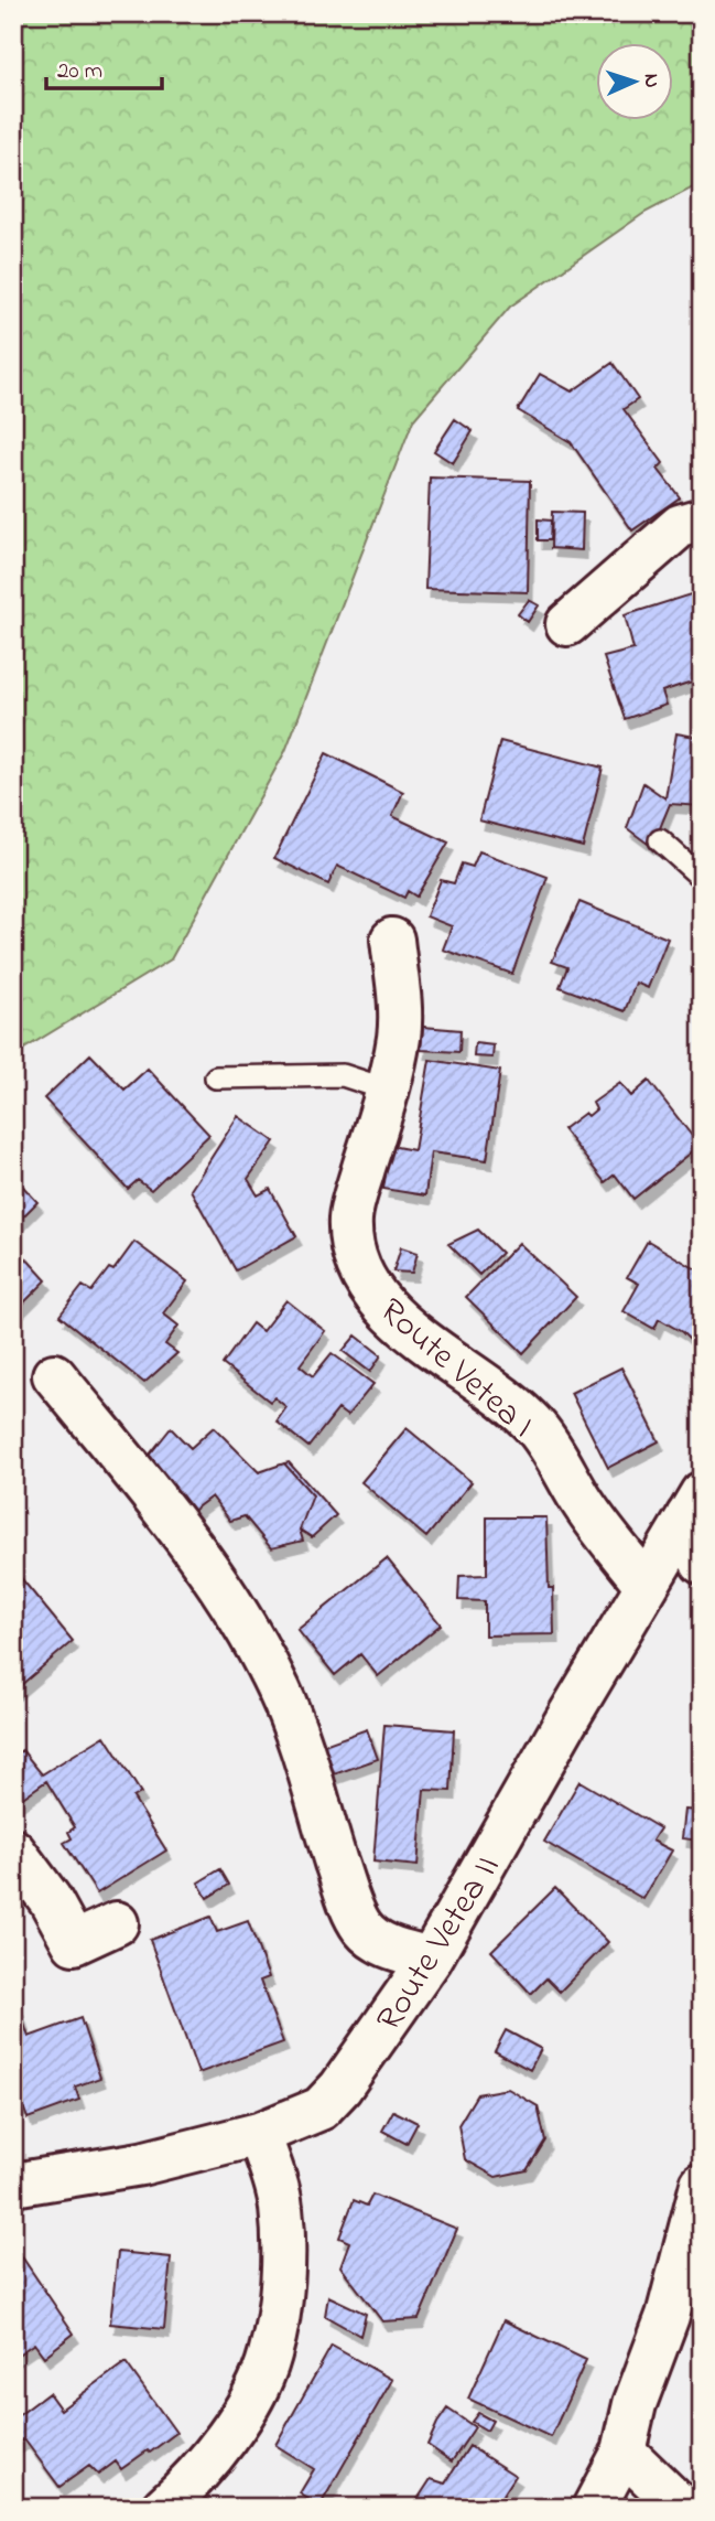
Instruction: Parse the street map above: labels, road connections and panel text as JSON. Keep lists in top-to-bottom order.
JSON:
{
  "streets": {
    "street": ["Route Vetea I", "Route Vetea II"]
  },
  "crossings": [
    ["Route Vetea I", "Route Vetea II"]
  ],
  "scale_bar": "20 m",
  "north": "right"
}
